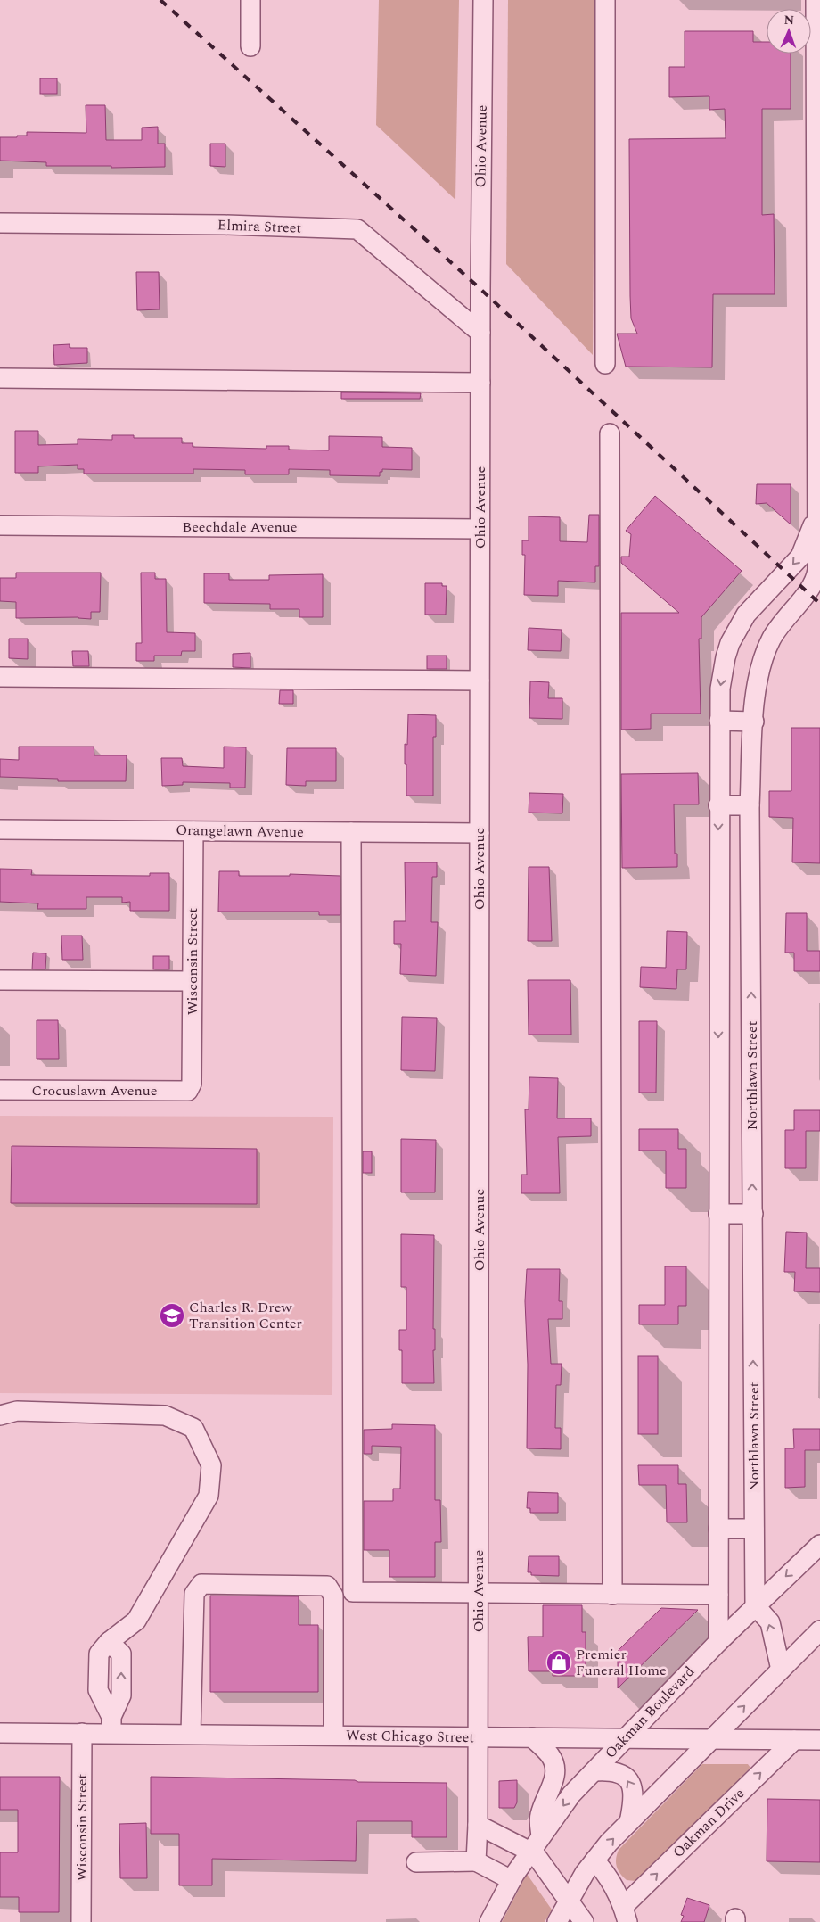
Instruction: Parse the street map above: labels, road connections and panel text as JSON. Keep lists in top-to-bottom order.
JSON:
{
  "streets": {
    "street": [
      "Ohio Avenue",
      "Elmira Street",
      "Beechdale Avenue",
      "Orangelawn Avenue",
      "Wisconsin Street",
      "Northlawn Street",
      "Crocuslawn Avenue",
      "Oakman Boulevard",
      "West Chicago Street",
      "Oakman Drive"
    ]
  },
  "crossings": [
    ["Ohio Avenue", "Elmira Street"],
    ["Ohio Avenue", "Beechdale Avenue"],
    ["Ohio Avenue", "Orangelawn Avenue"],
    ["Ohio Avenue", "West Chicago Street"],
    ["Orangelawn Avenue", "Wisconsin Street"],
    ["Wisconsin Street", "Crocuslawn Avenue"],
    ["Wisconsin Street", "West Chicago Street"],
    ["Northlawn Street", "Oakman Boulevard"],
    ["Oakman Boulevard", "West Chicago Street"],
    ["West Chicago Street", "Oakman Drive"]
  ],
  "places": {
    "school or university": ["Charles R. Drew Transition Center"],
    "shop": ["Premier Funeral Home"]
  },
  "north": "top"
}
